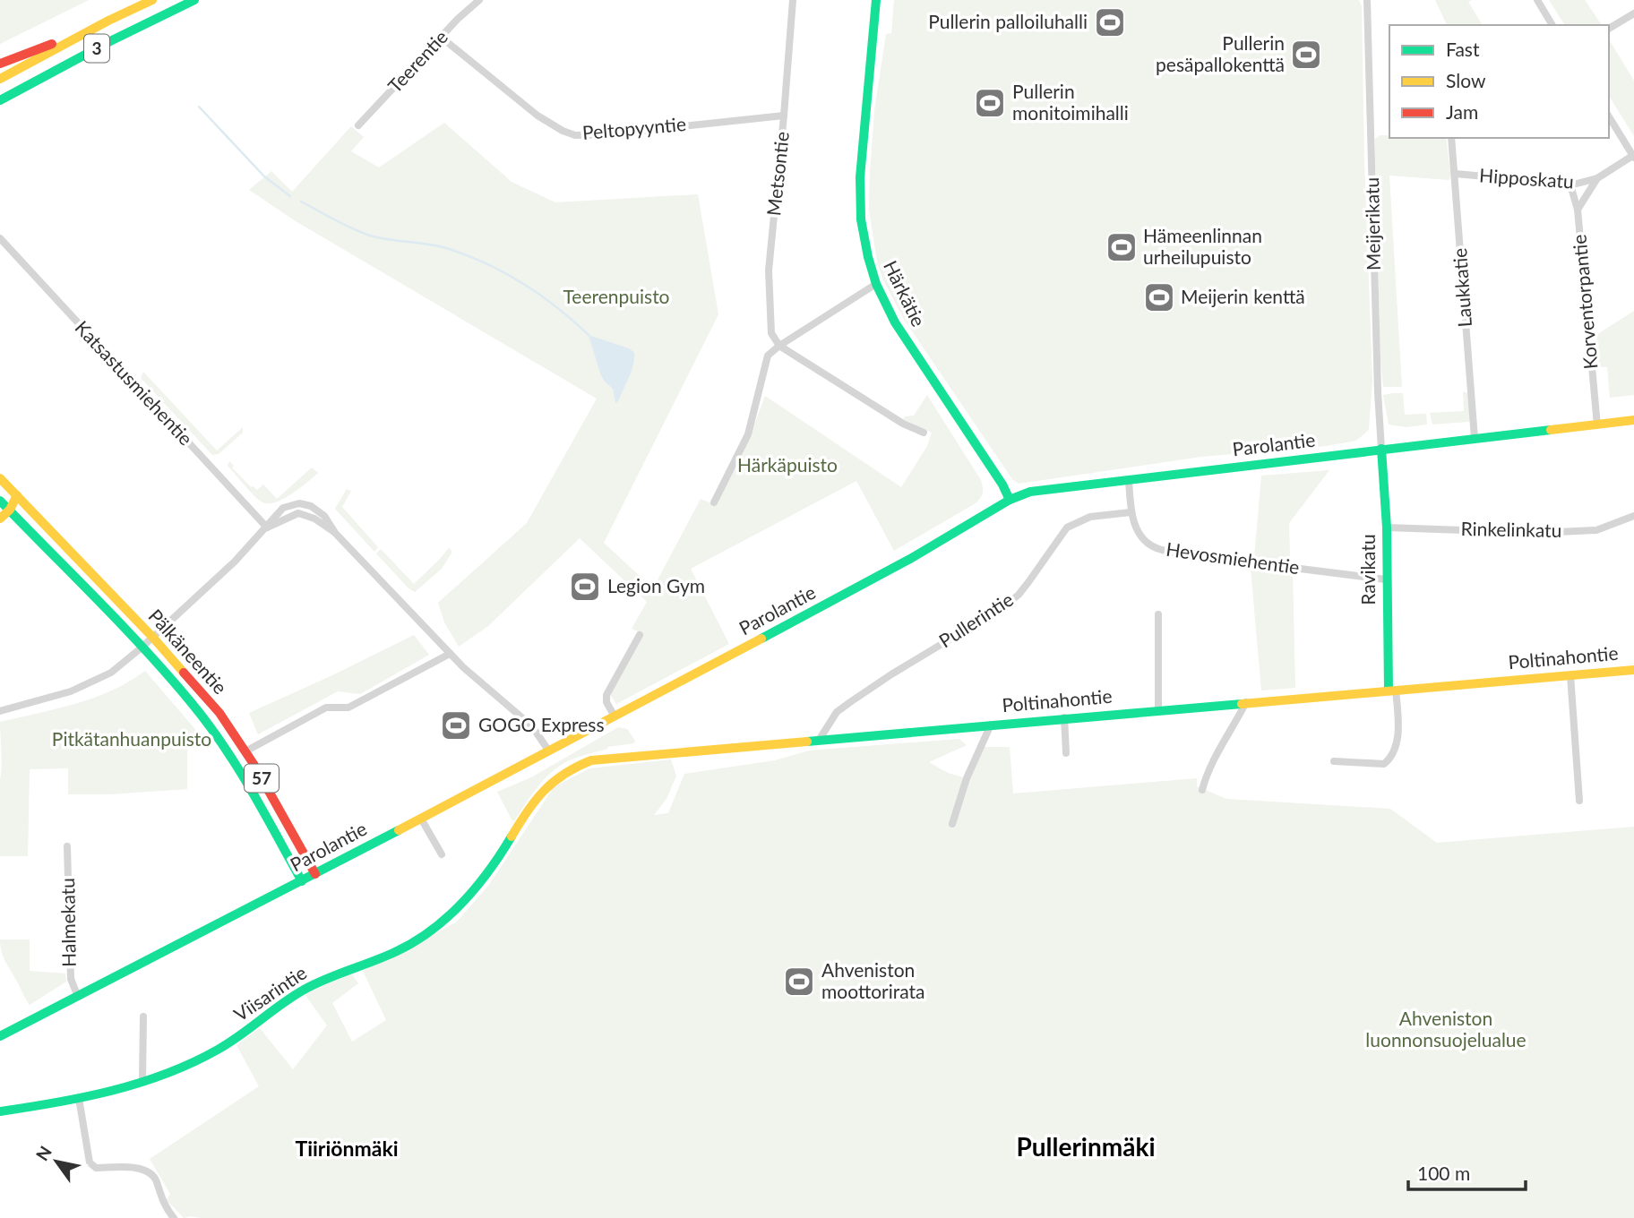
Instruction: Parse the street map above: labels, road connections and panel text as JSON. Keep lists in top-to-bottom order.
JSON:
{
  "streets": {
    "main road": [
      "3",
      "Härkätie",
      "Parolantie",
      "Ravikatu",
      "Pälkäneentie",
      "Poltinahontie",
      "57",
      "Viisarintie"
    ],
    "street": [
      "Teerentie",
      "Peltopyyntie",
      "Metsontie",
      "Hipposkatu",
      "Meijerikatu",
      "Laukkatie",
      "Korventorpantie",
      "Katsastusmiehentie",
      "Rinkelinkatu",
      "Hevosmiehentie",
      "Pullerintie",
      "Halmekatu"
    ]
  },
  "crossings": [
    ["Teerentie", "Peltopyyntie"],
    ["Peltopyyntie", "Metsontie"],
    ["Hipposkatu", "Laukkatie"],
    ["Hipposkatu", "Korventorpantie"],
    ["Meijerikatu", "Parolantie"],
    ["Meijerikatu", "Ravikatu"],
    ["Laukkatie", "Parolantie"],
    ["Härkätie", "Parolantie"],
    ["Korventorpantie", "Parolantie"],
    ["Parolantie", "Hevosmiehentie"],
    ["Parolantie", "Ravikatu"],
    ["Parolantie", "Pälkäneentie"],
    ["Parolantie", "Halmekatu"],
    ["Rinkelinkatu", "Ravikatu"],
    ["Hevosmiehentie", "Ravikatu"],
    ["Hevosmiehentie", "Pullerintie"],
    ["Ravikatu", "Poltinahontie"],
    ["Pullerintie", "Poltinahontie"],
    ["Poltinahontie", "Viisarintie"]
  ],
  "districts": ["Pullerinmäki", "Tiiriönmäki"],
  "parks": [
    "Teerenpuisto",
    "Härkäpuisto",
    "Pitkätanhuanpuisto",
    "Ahveniston luonnonsuojelualue"
  ],
  "places": {
    "sports": [
      "Pullerin palloiluhalli",
      "Pullerin pesäpallokenttä",
      "Pullerin monitoimihalli",
      "Hämeenlinnan urheilupuisto",
      "Meijerin kenttä",
      "Legion Gym",
      "GOGO Express",
      "Ahveniston moottorirata"
    ]
  },
  "legend": ["Fast", "Slow", "Jam"],
  "scale_bar": "100 m",
  "north": "top left"
}
